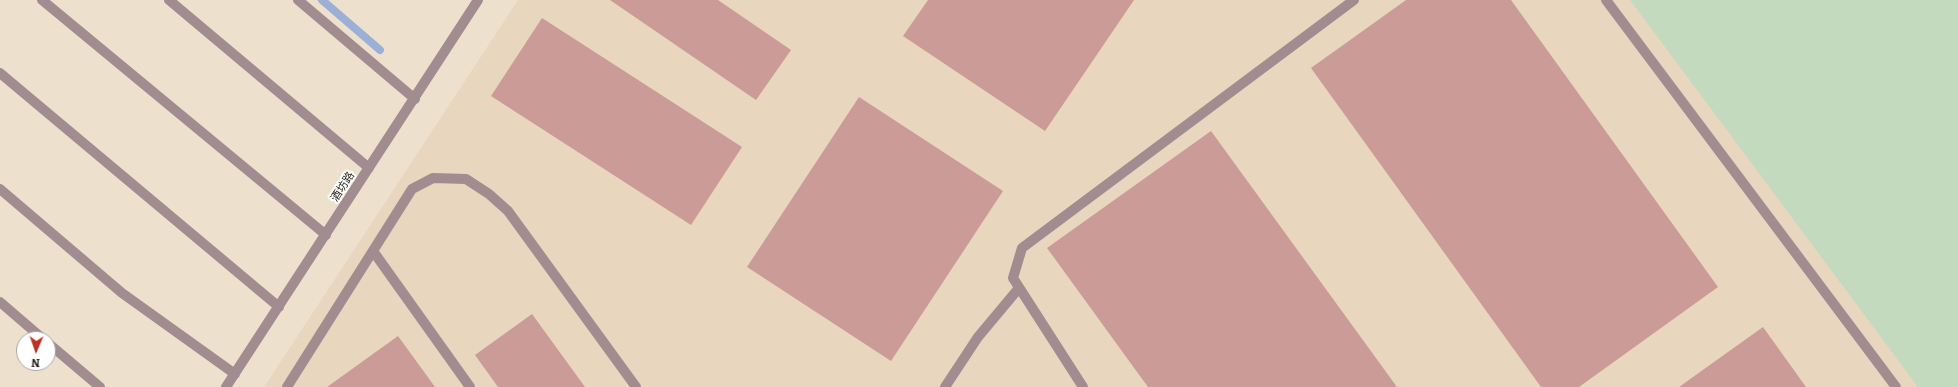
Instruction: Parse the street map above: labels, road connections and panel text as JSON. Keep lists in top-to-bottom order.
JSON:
{
  "streets": {
    "street": ["酒坊路"]
  },
  "north": "bottom"
}
